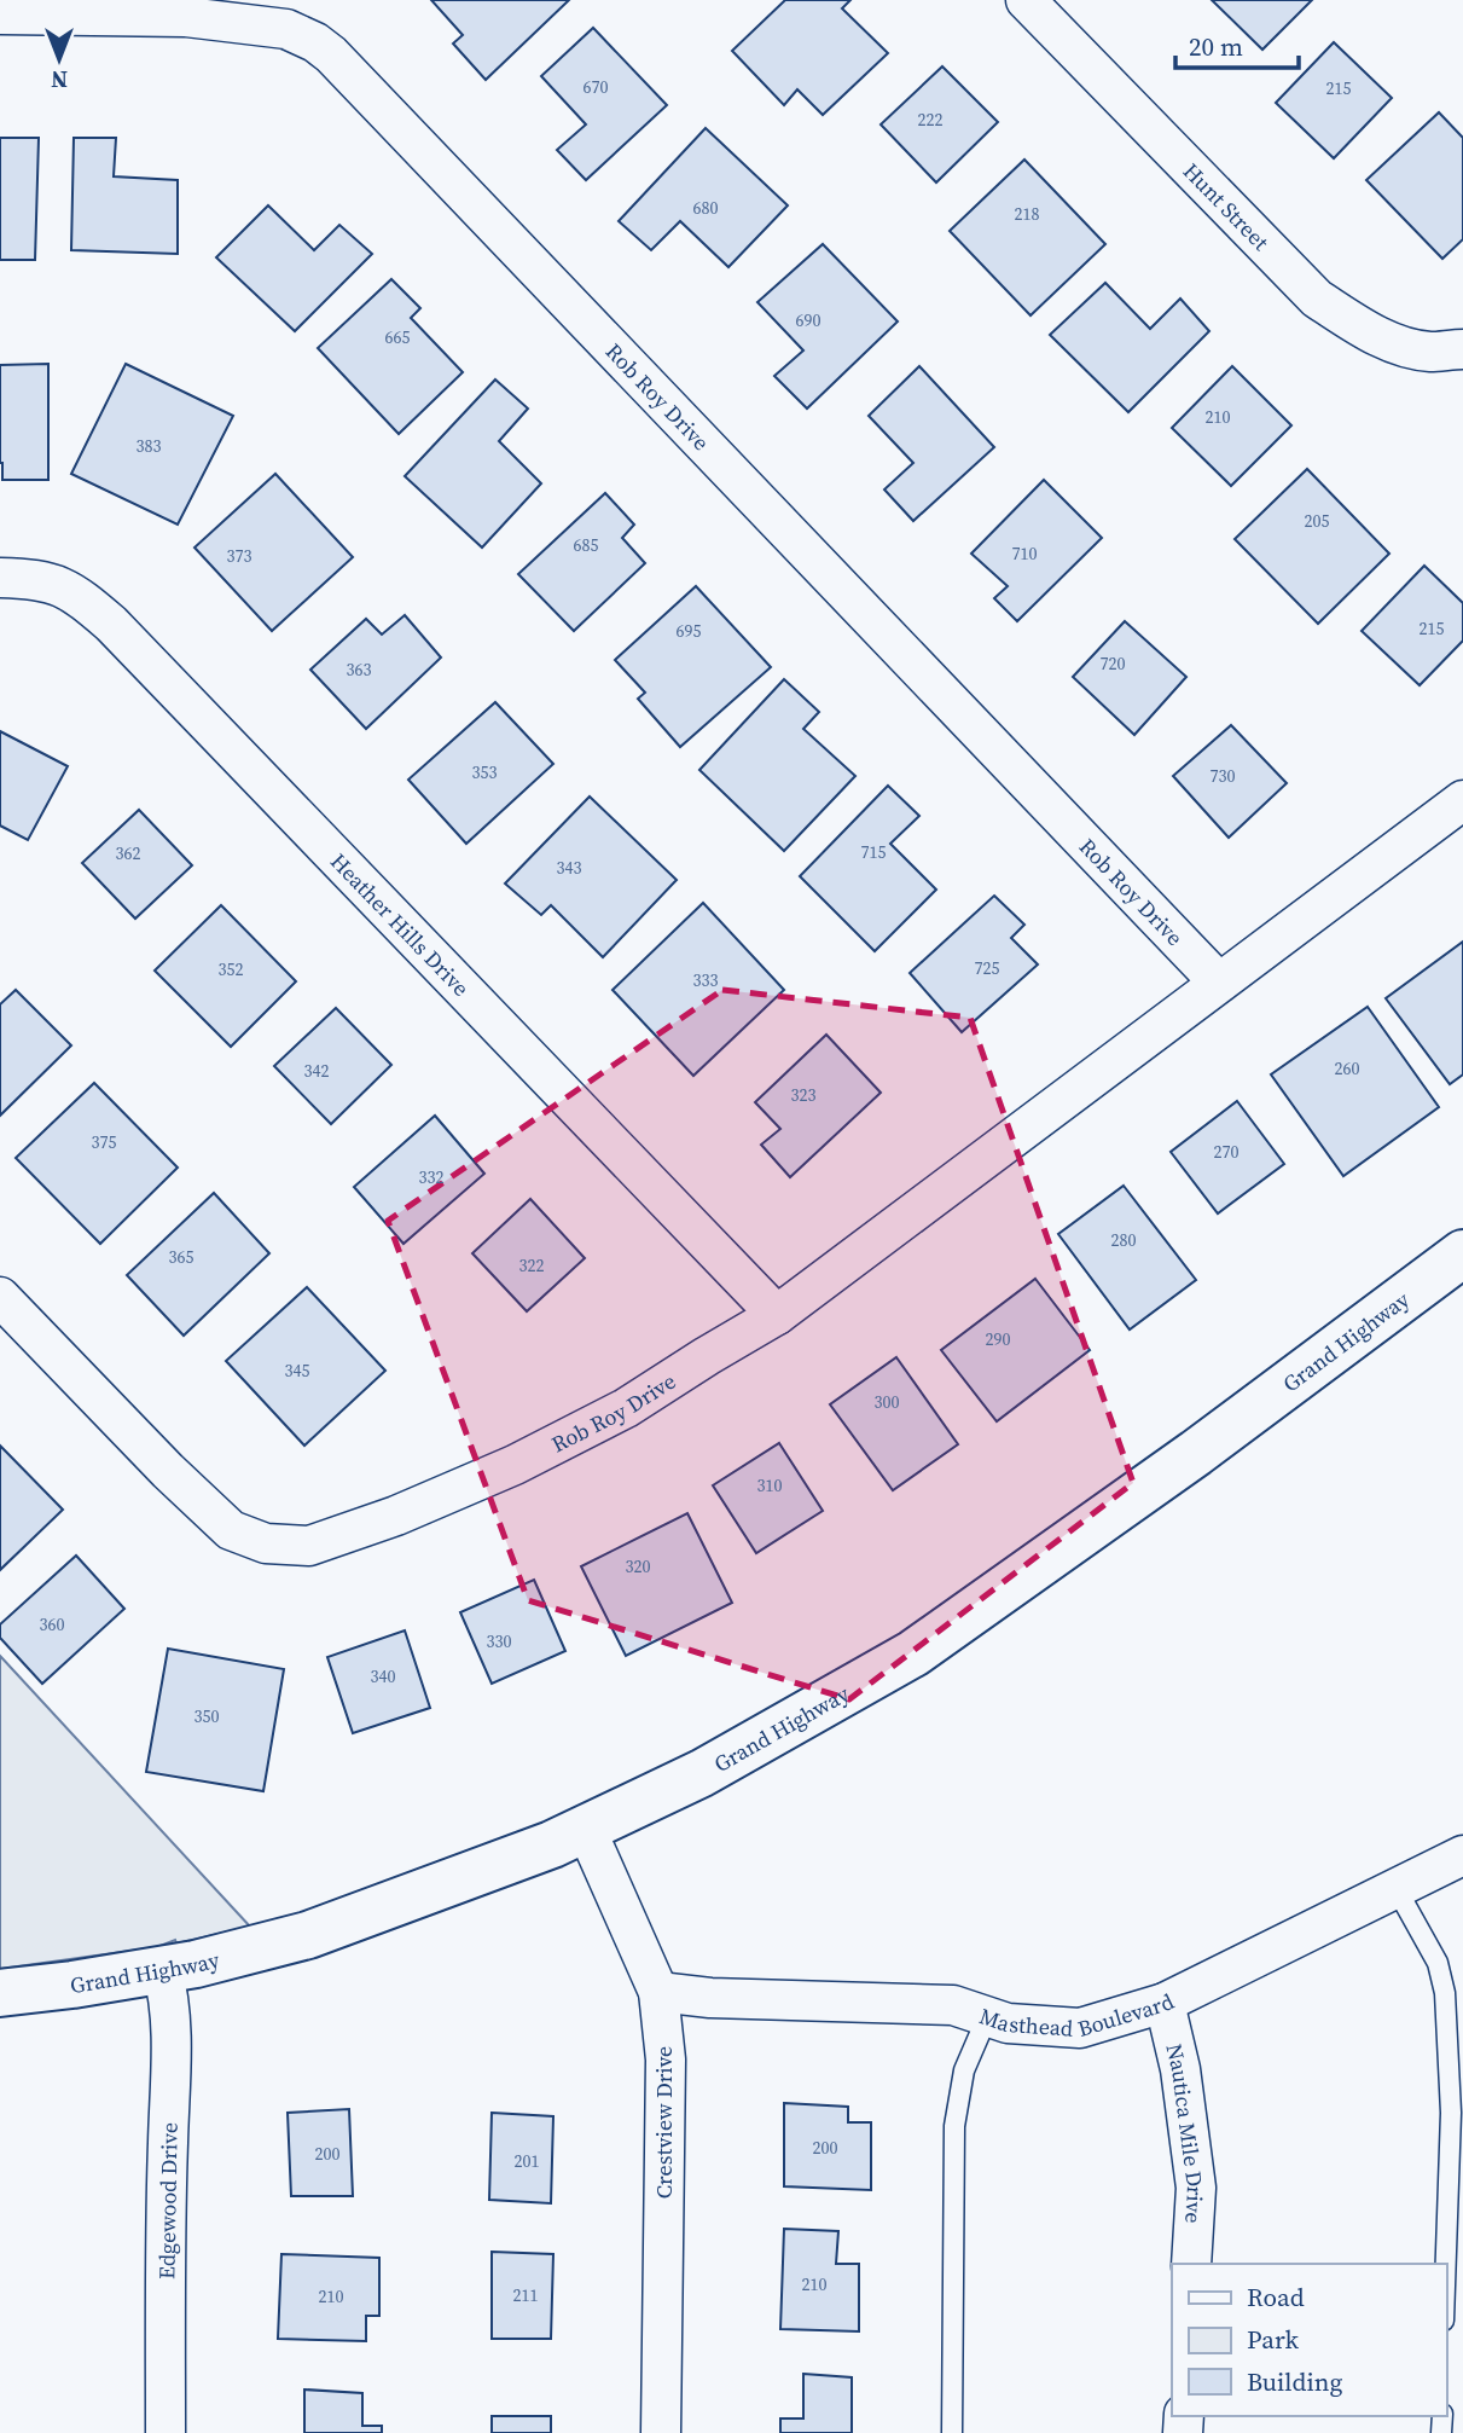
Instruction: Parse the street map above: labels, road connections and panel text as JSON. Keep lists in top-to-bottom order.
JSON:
{
  "streets": {
    "street": [
      "Hunt Street",
      "Rob Roy Drive",
      "Heather Hills Drive",
      "Grand Highway",
      "Masthead Boulevard",
      "Crestview Drive",
      "Nautica Mile Drive",
      "Edgewood Drive"
    ]
  },
  "crossings": [
    ["Rob Roy Drive", "Heather Hills Drive"],
    ["Grand Highway", "Crestview Drive"],
    ["Grand Highway", "Edgewood Drive"],
    ["Masthead Boulevard", "Crestview Drive"],
    ["Masthead Boulevard", "Nautica Mile Drive"]
  ],
  "house_numbers": [
    "670",
    "215",
    "222",
    "680",
    "218",
    "690",
    "665",
    "210",
    "383",
    "205",
    "685",
    "710",
    "373",
    "215",
    "695",
    "720",
    "363",
    "353",
    "730",
    "715",
    "362",
    "343",
    "725",
    "352",
    "333",
    "260",
    "342",
    "323",
    "375",
    "270",
    "332",
    "280",
    "365",
    "322",
    "290",
    "345",
    "300",
    "310",
    "320",
    "360",
    "330",
    "340",
    "350",
    "200",
    "200",
    "201",
    "210",
    "211",
    "210"
  ],
  "legend": ["Road", "Park", "Building"],
  "scale_bar": "20 m",
  "north": "bottom"
}
